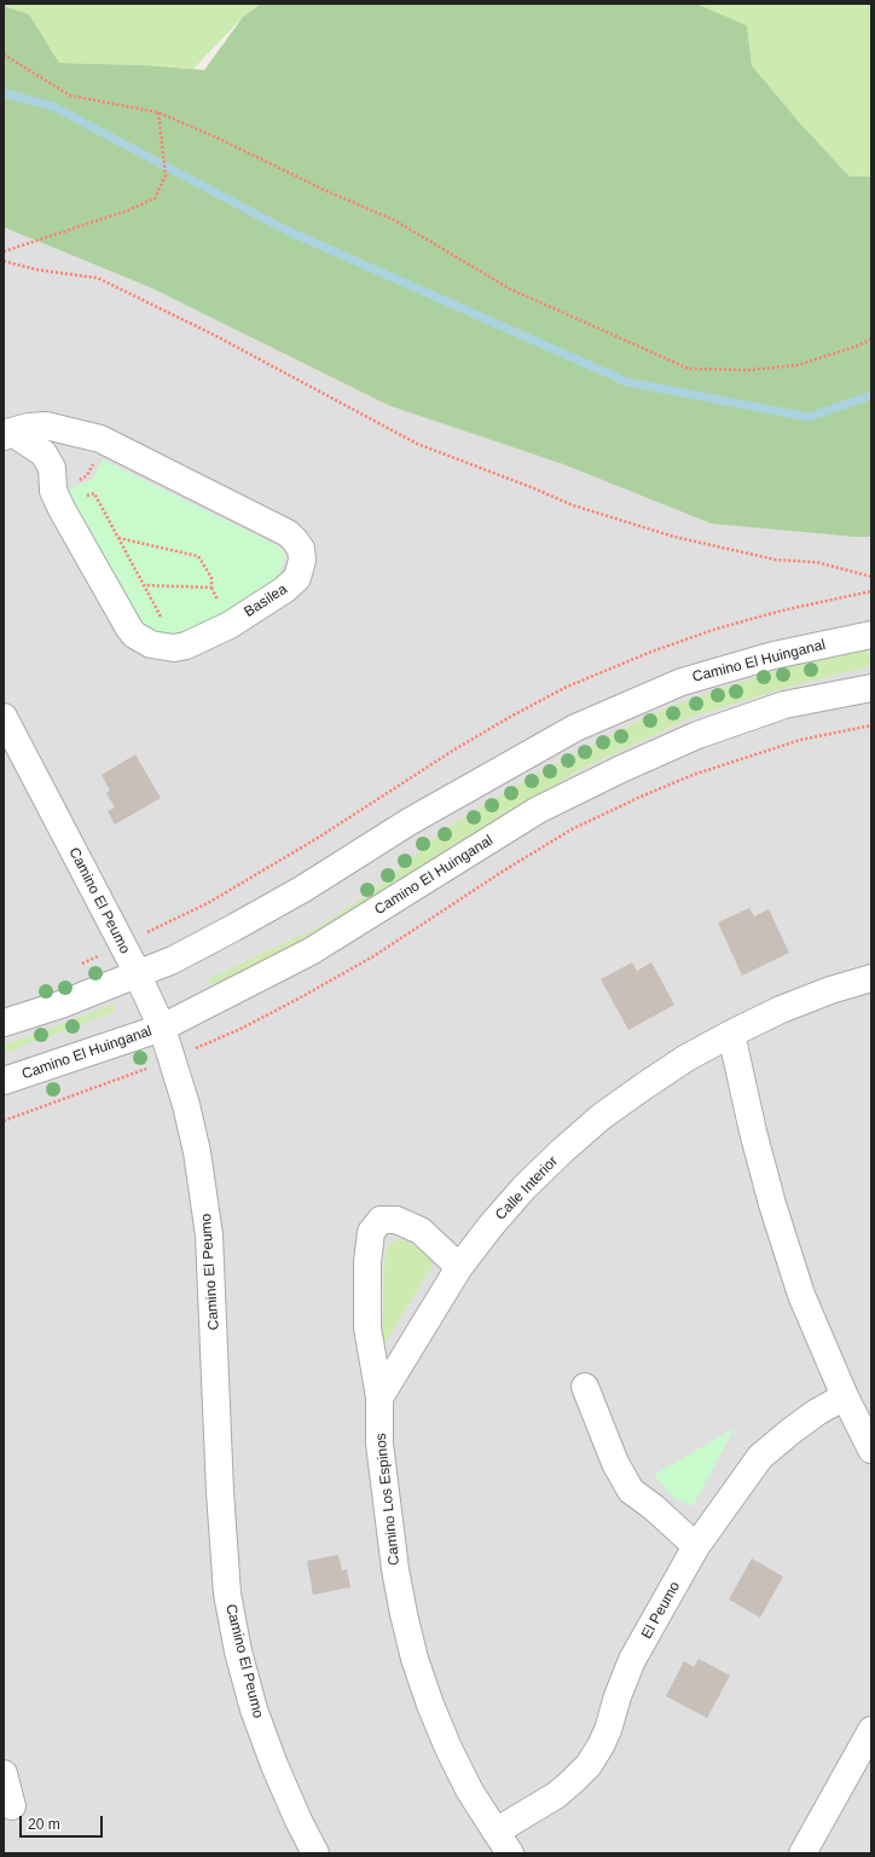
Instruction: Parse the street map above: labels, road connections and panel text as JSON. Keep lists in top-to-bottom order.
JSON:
{
  "streets": {
    "street": [
      "Basilea",
      "Camino El Huinganal",
      "Camino El Peumo",
      "Calle Interior",
      "Camino Los Espinos",
      "El Peumo"
    ]
  },
  "crossings": [
    ["Camino El Huinganal", "Camino El Peumo"],
    ["Calle Interior", "Camino Los Espinos"],
    ["Camino Los Espinos", "El Peumo"]
  ],
  "scale_bar": "20 m"
}
